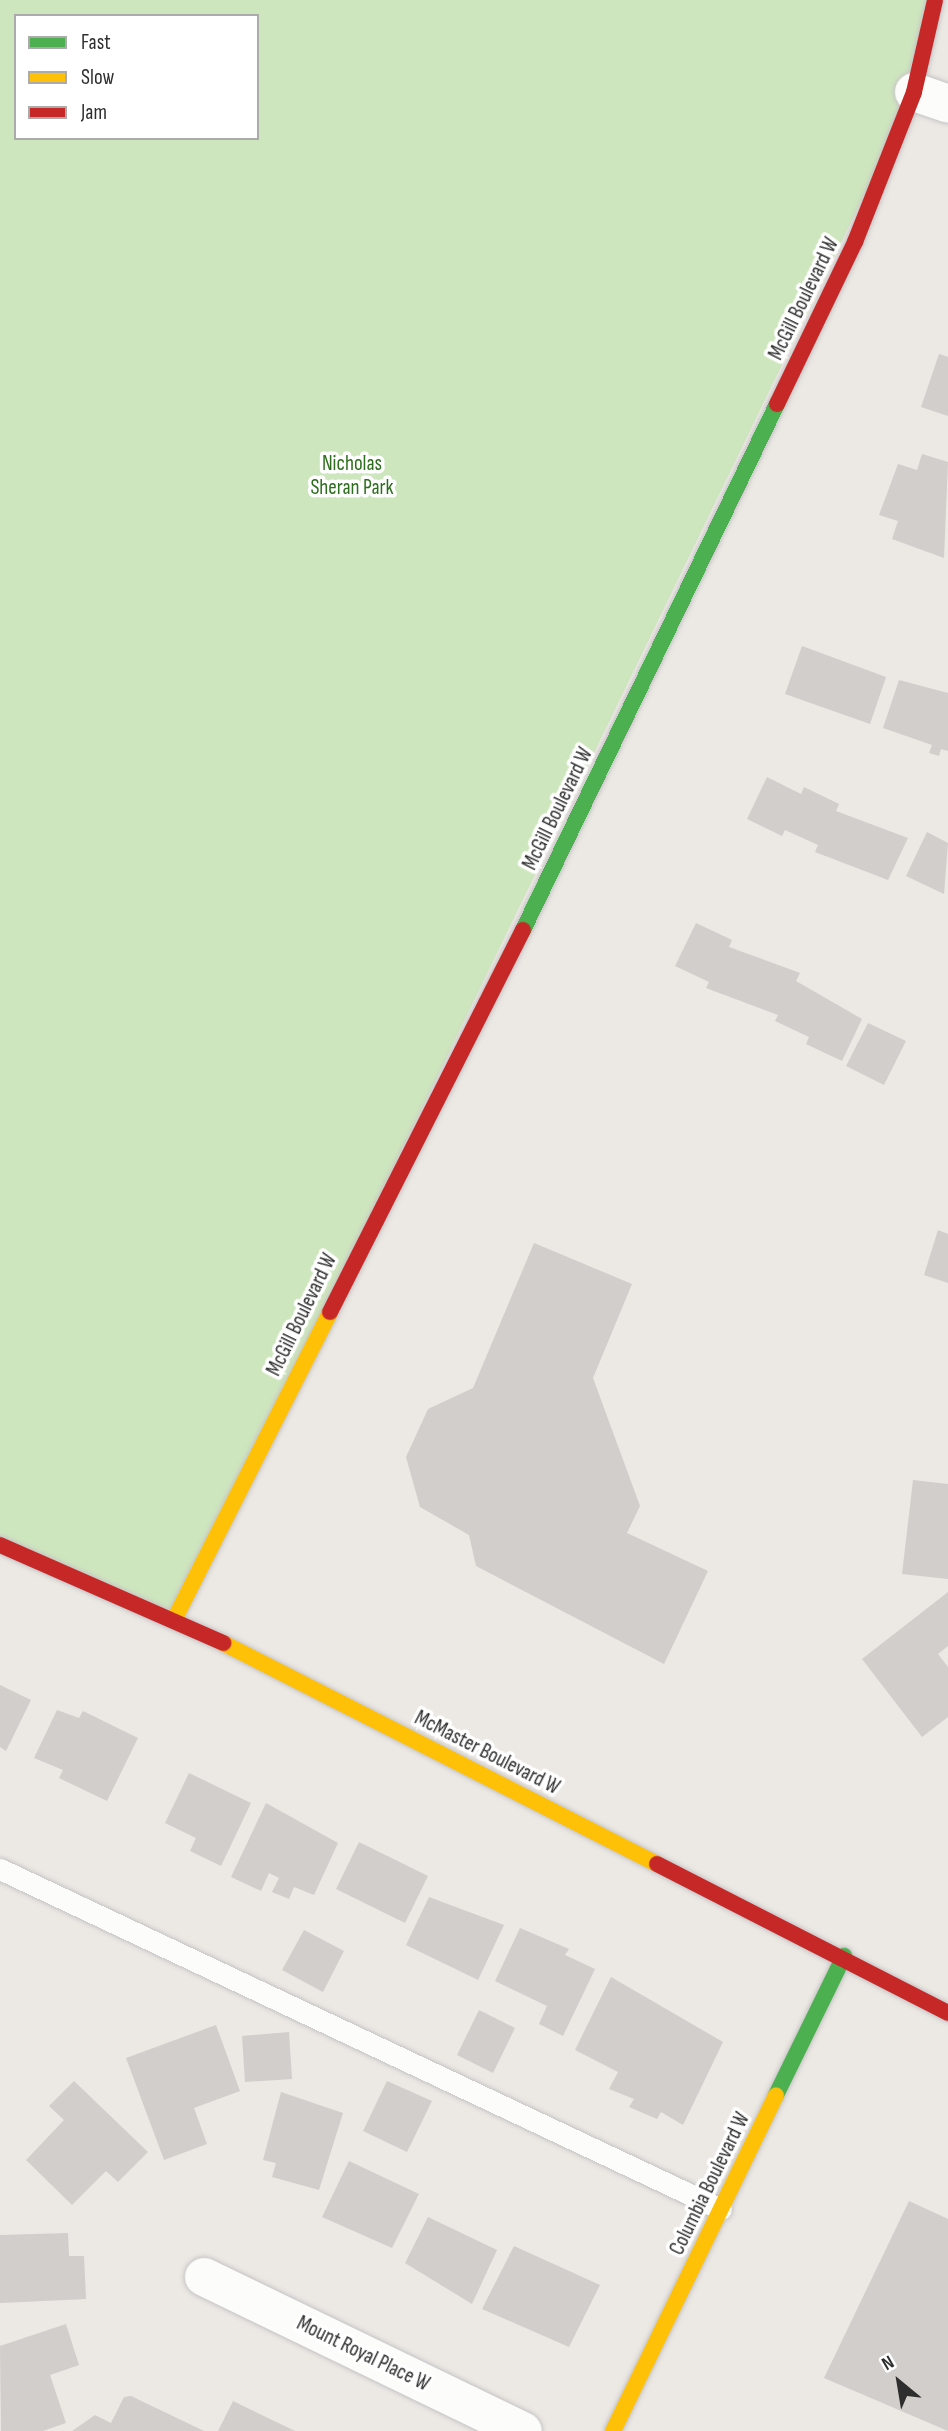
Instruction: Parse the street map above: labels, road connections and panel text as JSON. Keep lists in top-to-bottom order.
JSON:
{
  "streets": {
    "street": [
      "McGill Boulevard W",
      "McMaster Boulevard W",
      "Columbia Boulevard W",
      "Mount Royal Place W"
    ]
  },
  "crossings": [
    ["McGill Boulevard W", "McMaster Boulevard W"],
    ["McMaster Boulevard W", "Columbia Boulevard W"]
  ],
  "parks": ["Nicholas Sheran Park"],
  "legend": ["Fast", "Slow", "Jam"],
  "north": "top left"
}
